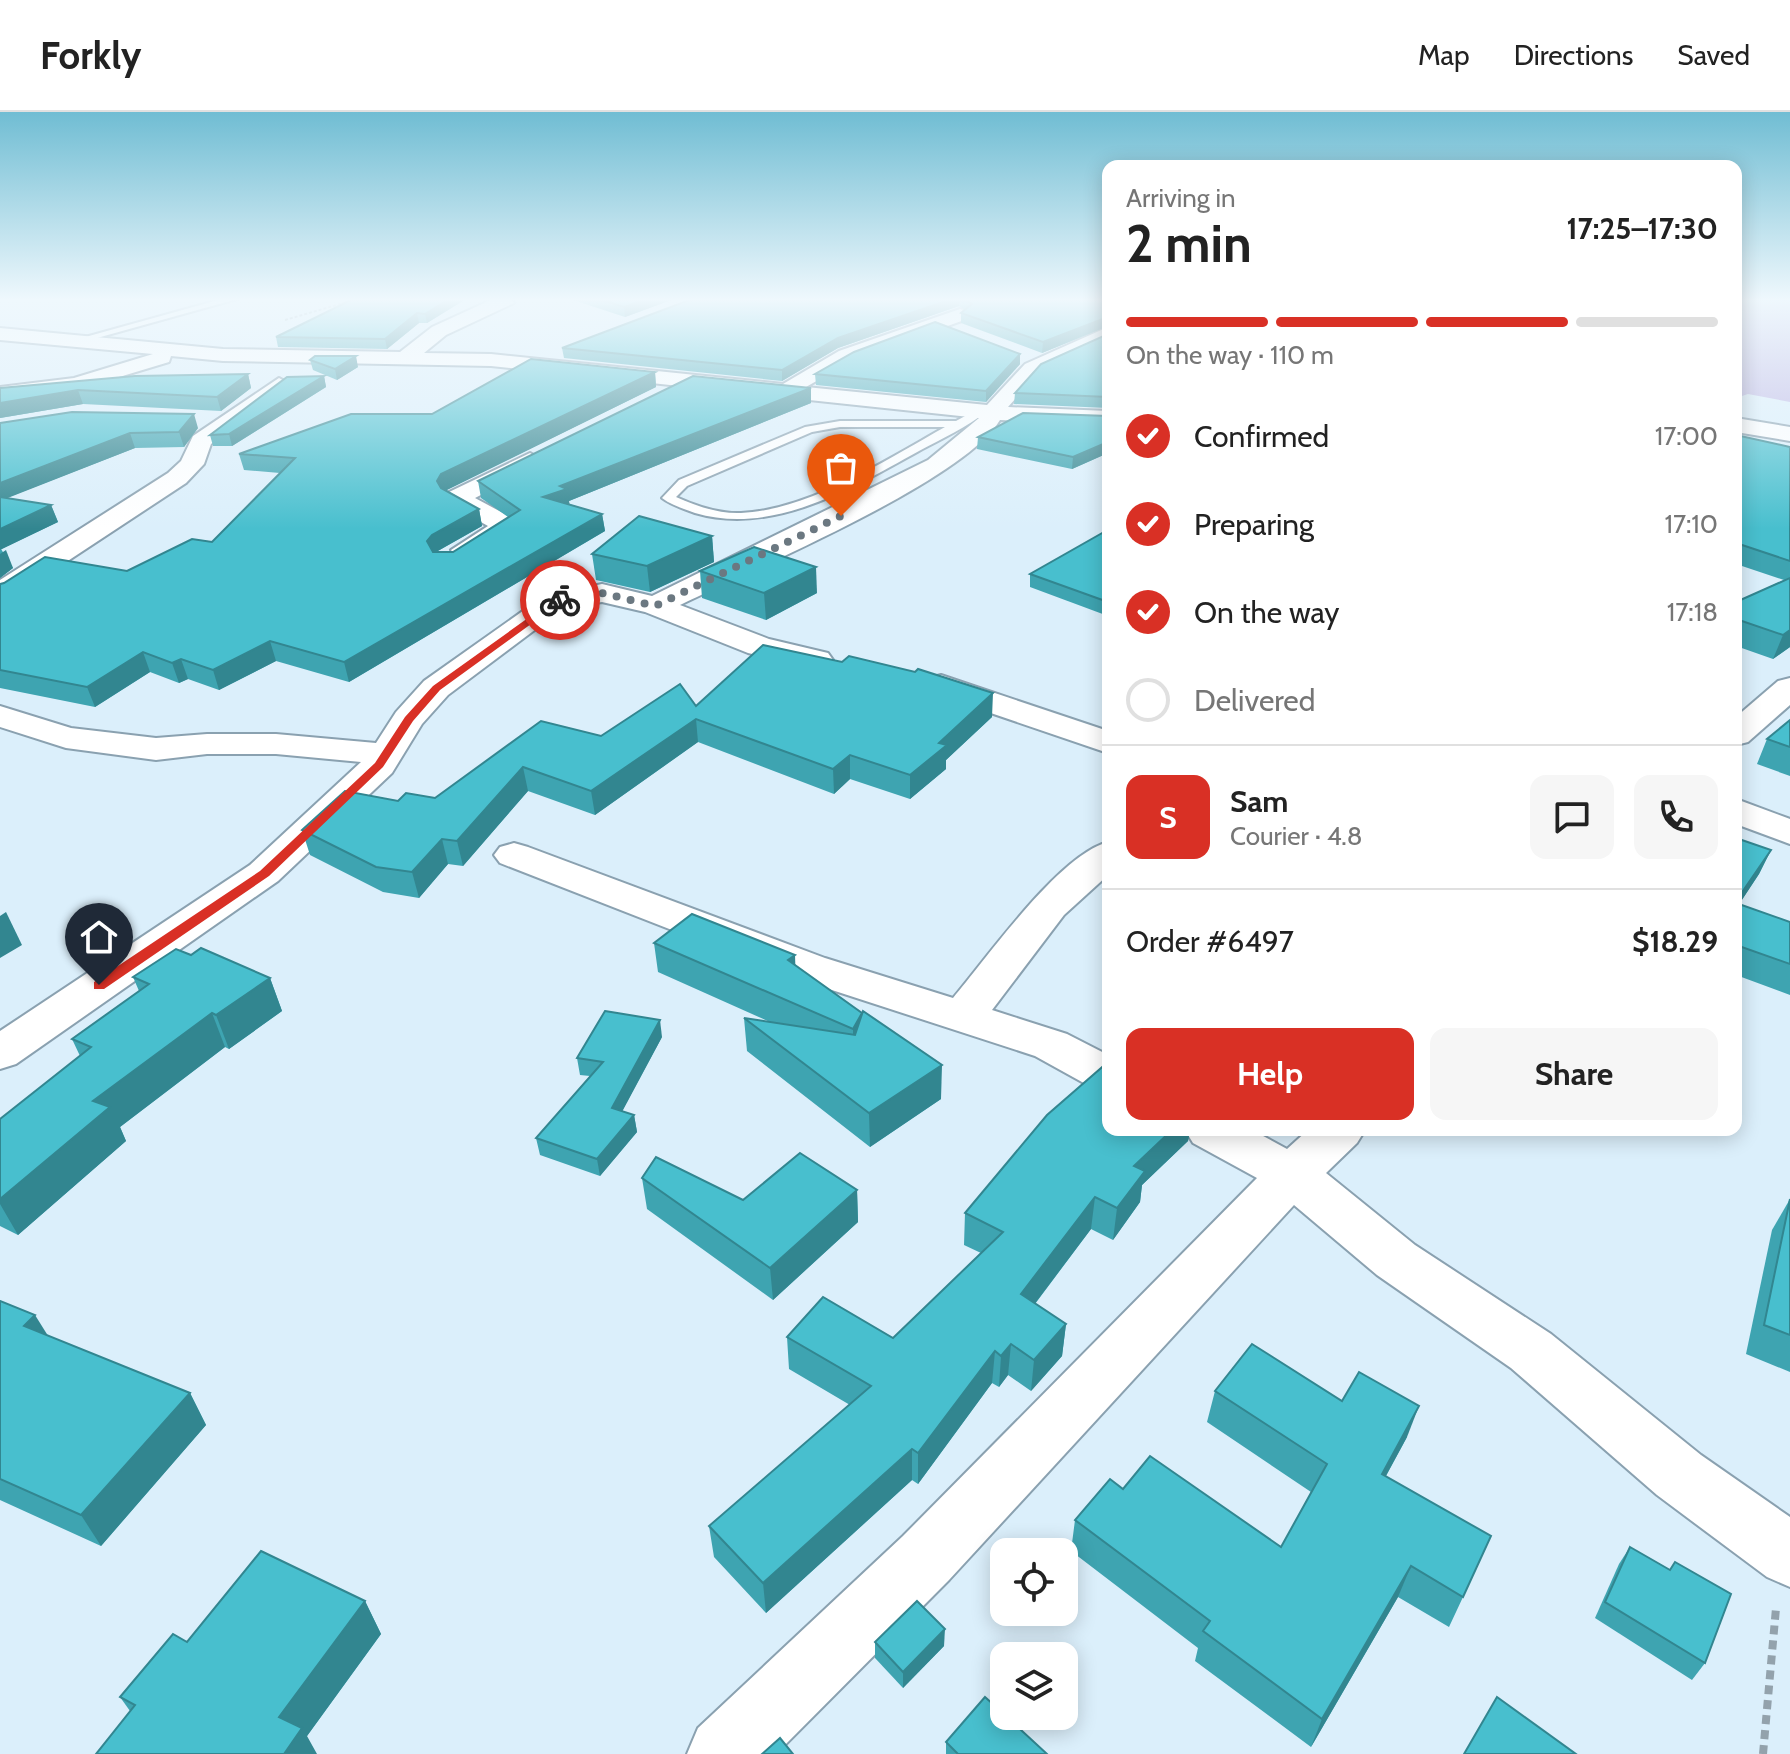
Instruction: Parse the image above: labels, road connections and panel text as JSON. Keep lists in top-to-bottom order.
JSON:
{
  "page": {
    "header": "Forkly",
    "nav": ["Map", "Directions", "Saved"],
    "heading": ["2 min", "Arriving in", "17:25–17:30"],
    "panel": [
      "Sam",
      "Courier · 4.8",
      "Order #6497",
      "$18.29"
    ],
    "bar": "On the way · 110 m",
    "list": [
      ["Confirmed", "17:00"],
      ["Preparing", "17:10"],
      ["On the way", "17:18"],
      "Delivered"
    ],
    "round": "S",
    "buttons": ["Help", "Share"]
  }
}
